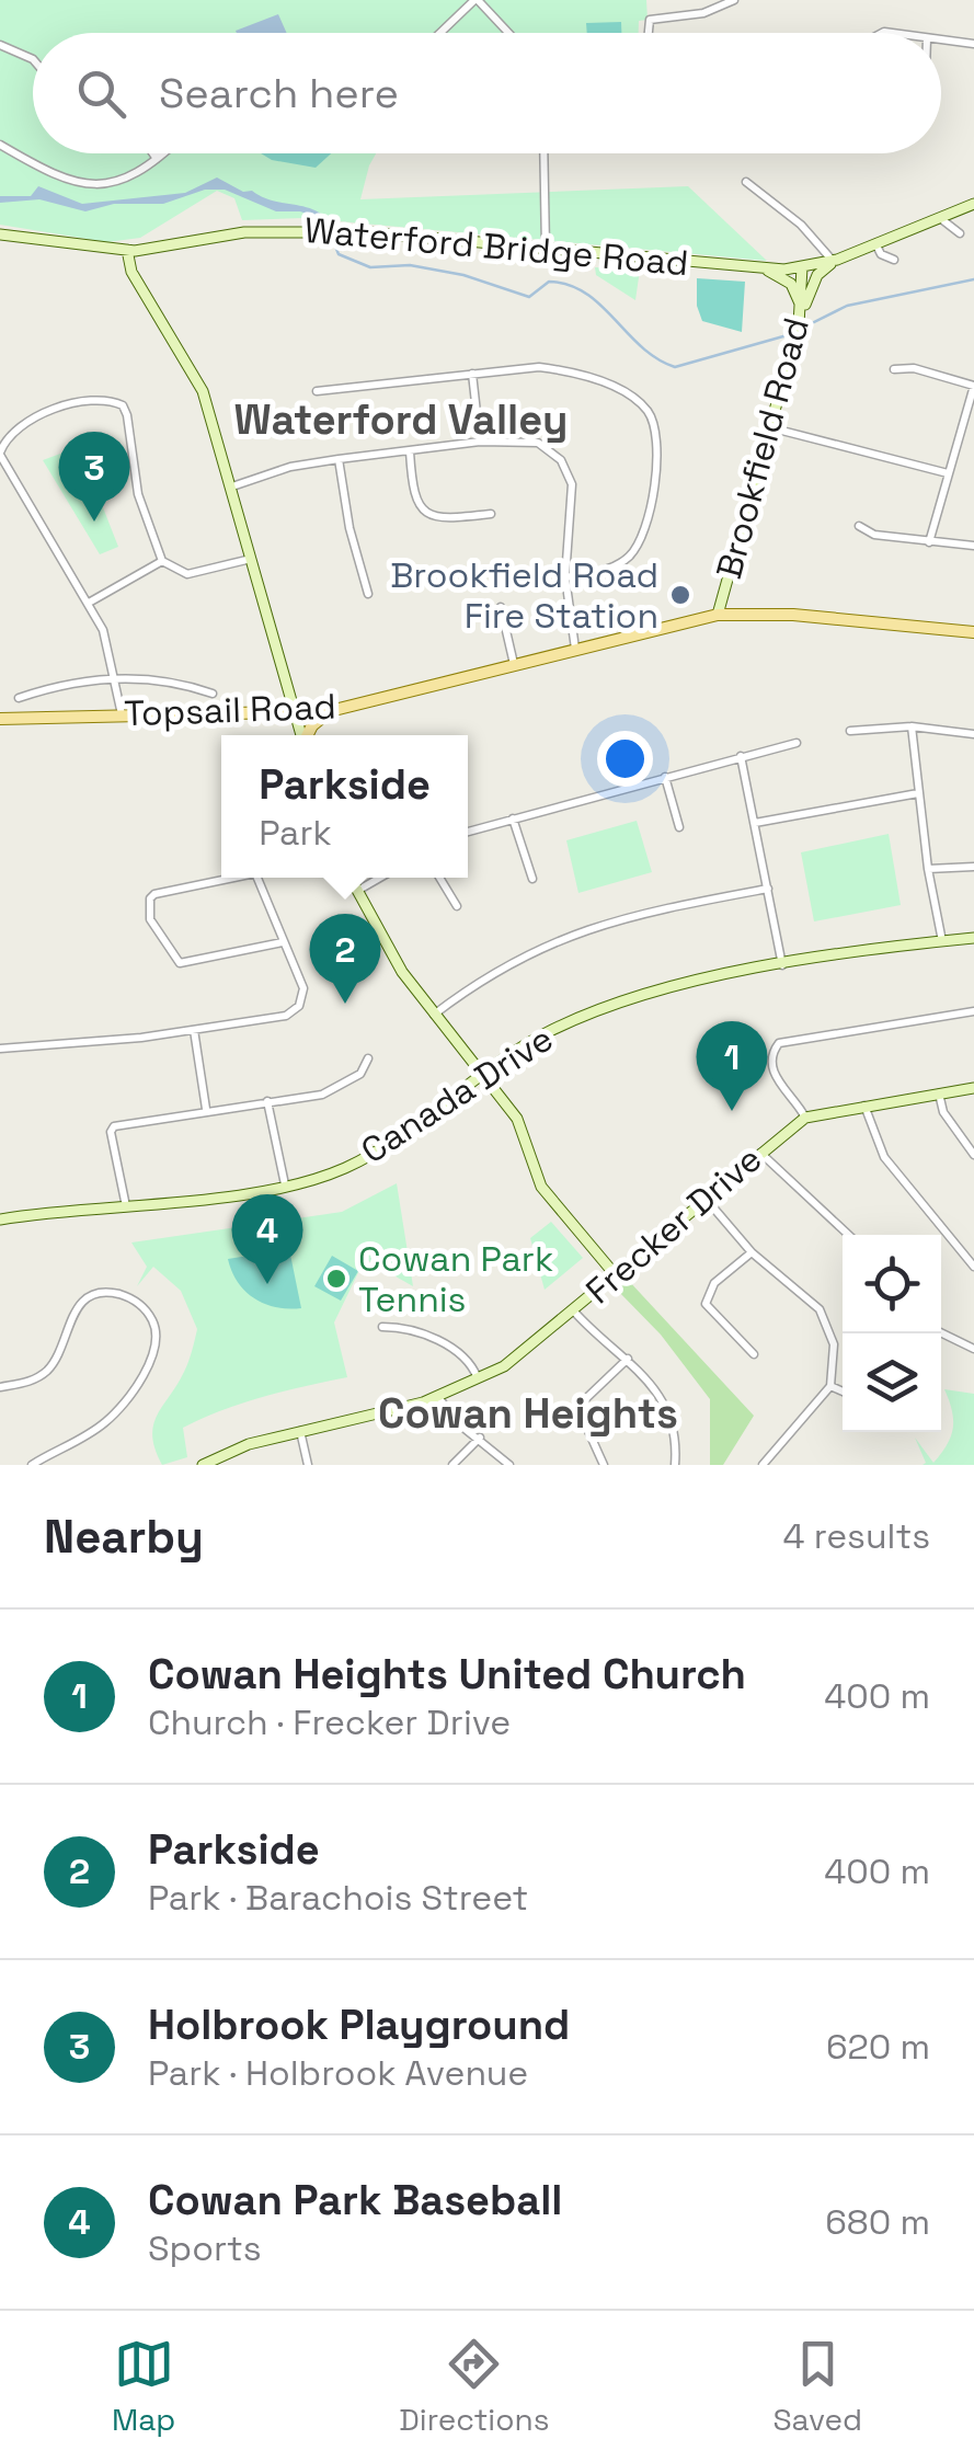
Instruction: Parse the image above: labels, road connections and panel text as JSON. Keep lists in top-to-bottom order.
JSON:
{
  "streets": {
    "main road": ["Topsail Road"],
    "street": [
      "Waterford Bridge Road",
      "Brookfield Road",
      "Canada Drive",
      "Frecker Drive"
    ]
  },
  "crossings": [
    ["Waterford Bridge Road", "Brookfield Road"],
    ["Brookfield Road", "Topsail Road"]
  ],
  "districts": ["Waterford Valley", "Cowan Heights"],
  "places": ["Brookfield Road Fire Station", "Cowan Park Tennis"],
  "page": {
    "search": "Search here",
    "pins": [
      "3",
      "2",
      "1",
      "4"
    ],
    "popup": ["Parkside", "Park"],
    "heading": ["Nearby", "4 results"],
    "list": [
      {
        "mark": "1",
        "name": "Cowan Heights United Church",
        "note": "Church · Frecker Drive",
        "value": "400 m"
      },
      {
        "mark": "2",
        "name": "Parkside",
        "note": "Park · Barachois Street",
        "value": "400 m"
      },
      {
        "mark": "3",
        "name": "Holbrook Playground",
        "note": "Park · Holbrook Avenue",
        "value": "620 m"
      },
      {
        "mark": "4",
        "name": "Cowan Park Baseball",
        "note": "Sports",
        "value": "680 m"
      }
    ],
    "nav": ["Map", "Directions", "Saved"]
  }
}
